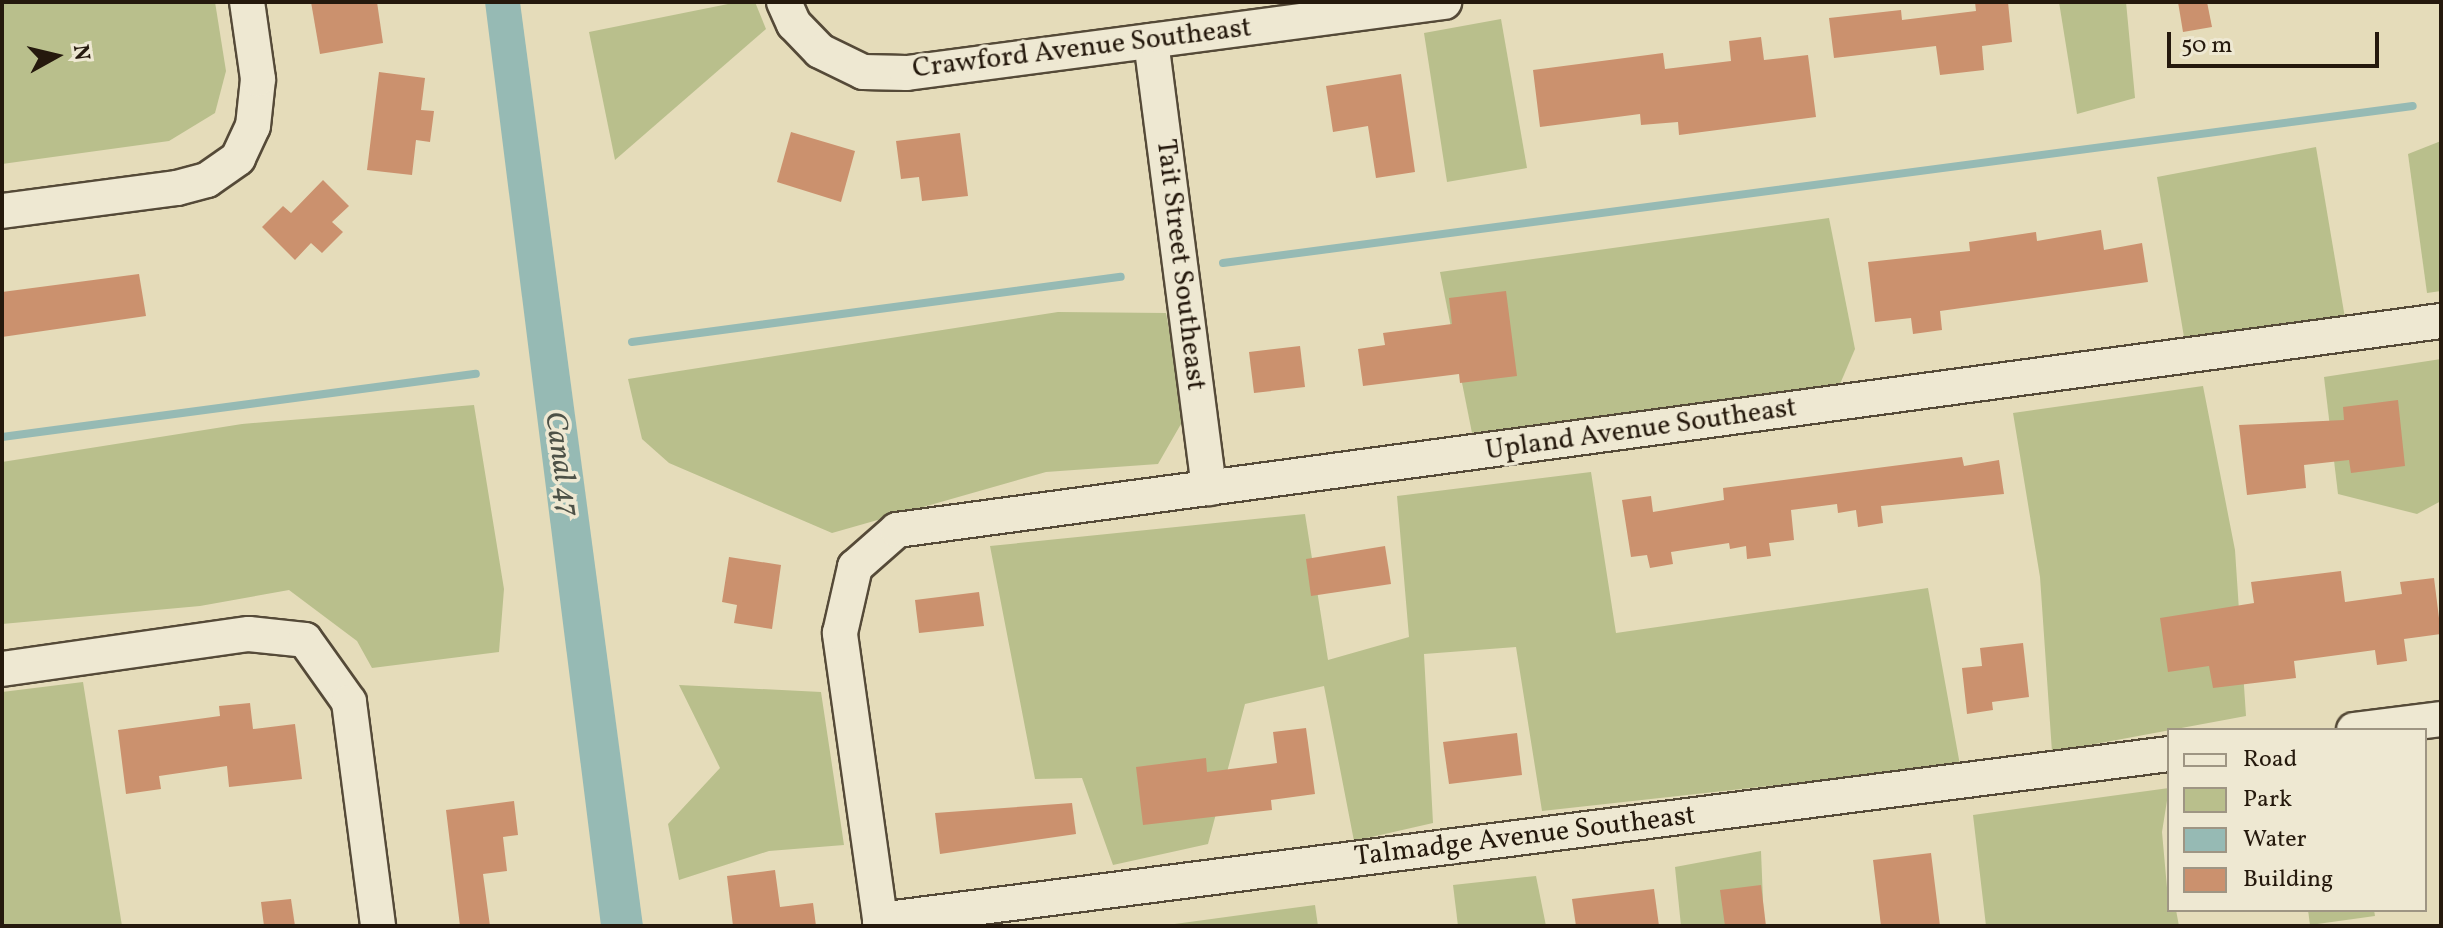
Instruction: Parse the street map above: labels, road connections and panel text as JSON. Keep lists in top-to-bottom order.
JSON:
{
  "streets": {
    "street": [
      "Crawford Avenue Southeast",
      "Tait Street Southeast",
      "Upland Avenue Southeast",
      "Talmadge Avenue Southeast"
    ]
  },
  "crossings": [
    ["Crawford Avenue Southeast", "Tait Street Southeast"],
    ["Tait Street Southeast", "Upland Avenue Southeast"],
    ["Upland Avenue Southeast", "Talmadge Avenue Southeast"]
  ],
  "water": ["Canal 47"],
  "legend": [
    "Road",
    "Park",
    "Water",
    "Building"
  ],
  "scale_bar": "50 m",
  "north": "right"
}
